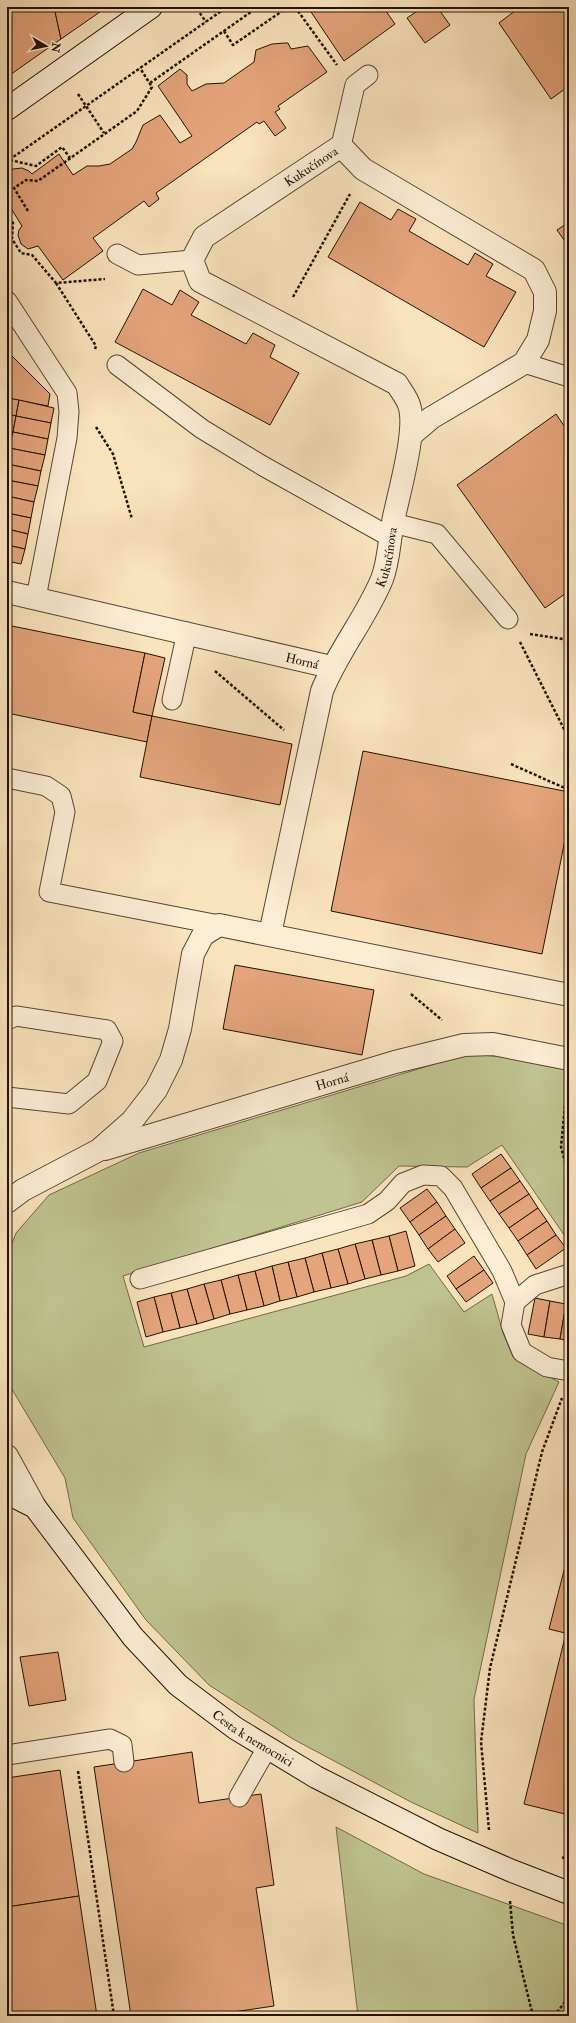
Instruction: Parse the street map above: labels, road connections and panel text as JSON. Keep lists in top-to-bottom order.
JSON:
{
  "streets": {
    "street": ["Kukučínova", "Horná", "Cesta k nemocnici"]
  },
  "crossings": [
    ["Kukučínova", "Horná"]
  ],
  "north": "right"
}
